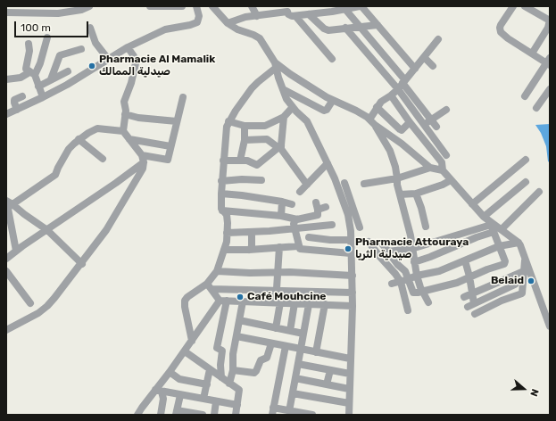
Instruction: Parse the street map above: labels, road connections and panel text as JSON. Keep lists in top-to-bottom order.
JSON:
{
  "places": [
    "Pharmacie Al Mamalik صيدلية الممالك",
    "Pharmacie Attouraya صيدلية الثريا",
    "Belaid",
    "Café Mouhcine"
  ],
  "scale_bar": "100 m",
  "north": "right"
}
